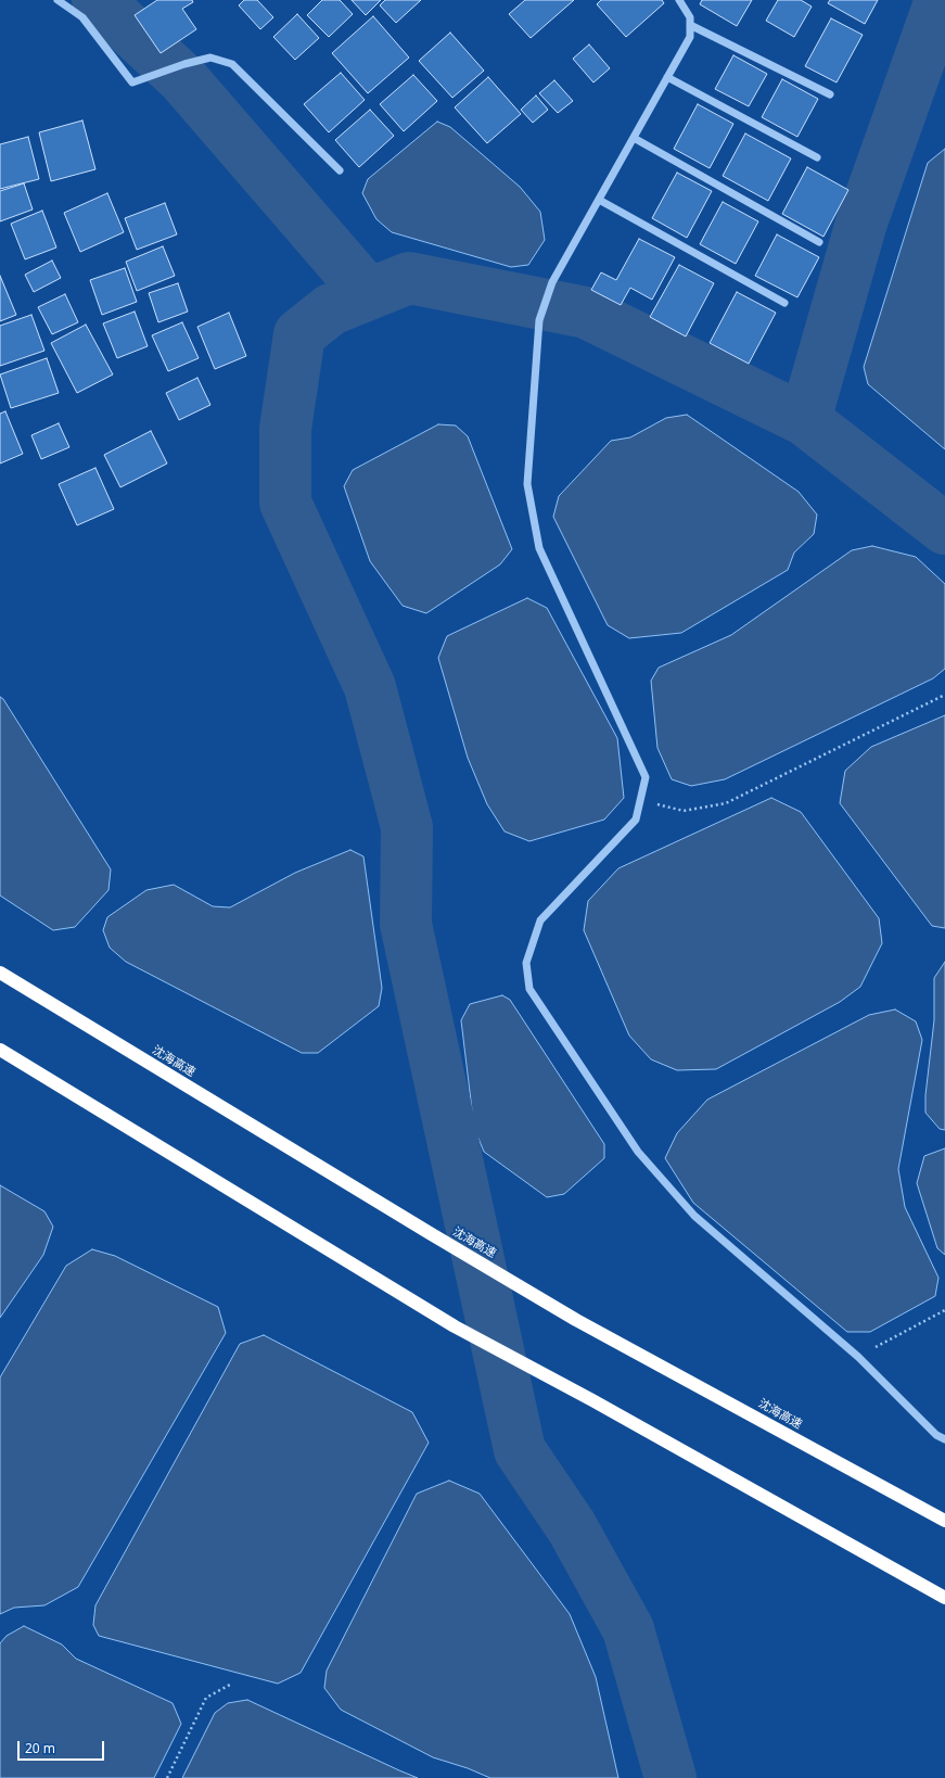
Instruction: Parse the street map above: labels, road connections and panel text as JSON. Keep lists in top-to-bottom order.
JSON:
{
  "streets": {
    "highway": ["沈海高速"]
  },
  "scale_bar": "20 m"
}
